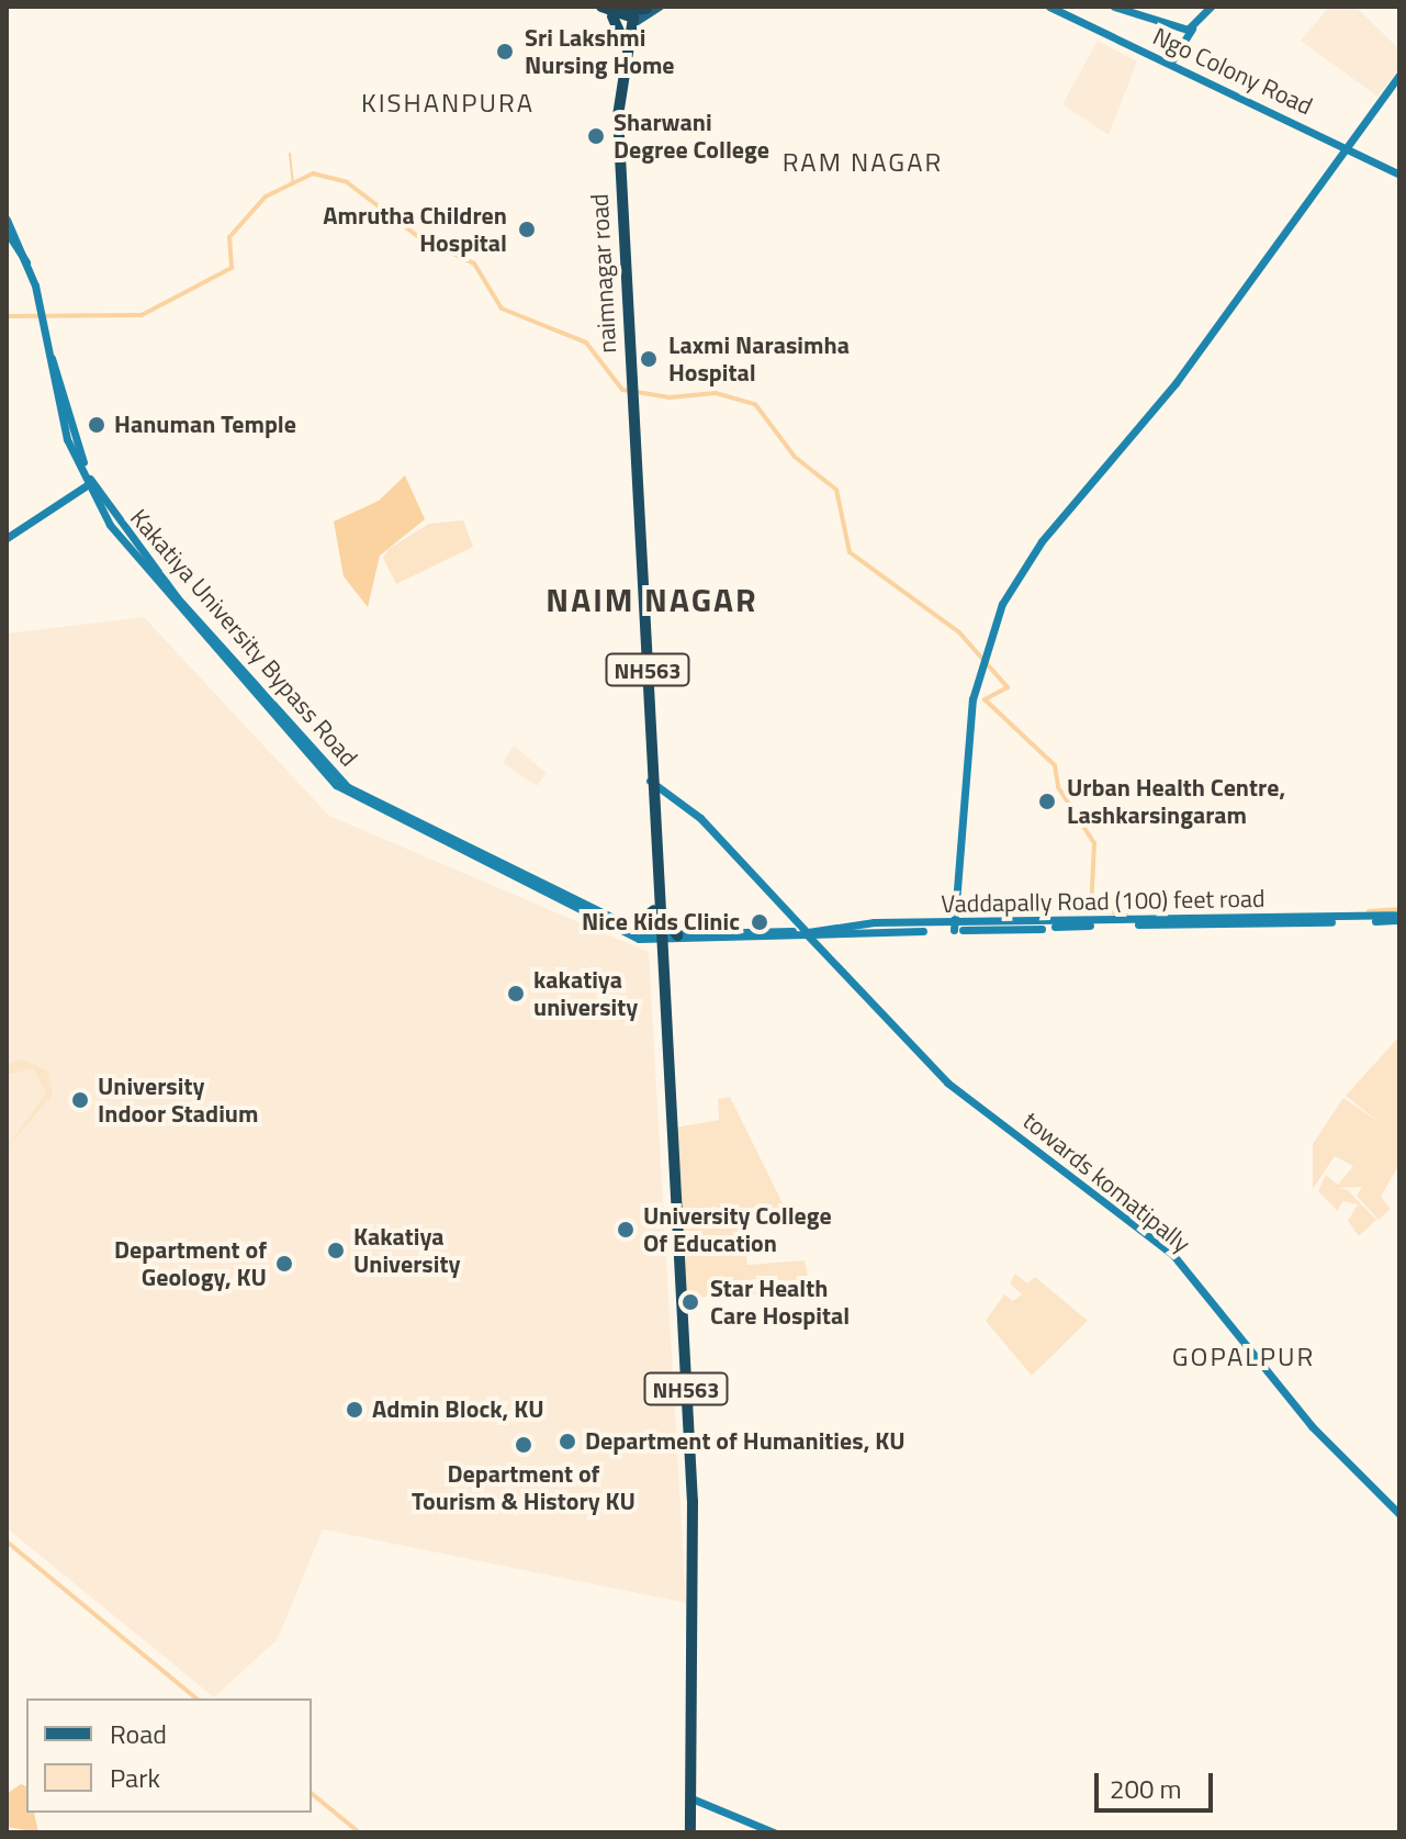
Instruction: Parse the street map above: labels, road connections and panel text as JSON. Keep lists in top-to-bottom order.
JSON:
{
  "streets": {
    "highway": ["naimnagar road", "NH563"],
    "street": [
      "Ngo Colony Road",
      "Kakatiya University Bypass Road",
      "Vaddapally Road (100) feet road",
      "towards komatipally"
    ]
  },
  "crossings": [
    ["naimnagar road", "NH563"],
    ["Kakatiya University Bypass Road", "NH563"],
    ["NH563", "towards komatipally"],
    ["Vaddapally Road (100) feet road", "towards komatipally"]
  ],
  "districts": [
    "KISHANPURA",
    "RAM NAGAR",
    "NAIM NAGAR",
    "GOPALPUR"
  ],
  "places": [
    "Sri Lakshmi Nursing Home",
    "Sharwani Degree College",
    "Amrutha Children Hospital",
    "Laxmi Narasimha Hospital",
    "Hanuman Temple",
    "Urban Health Centre, Lashkarsingaram",
    "Nice Kids Clinic",
    "kakatiya university",
    "University Indoor Stadium",
    "University College Of Education",
    "Kakatiya University",
    "Department of Geology, KU",
    "Star Health Care Hospital",
    "Admin Block, KU",
    "Department of Humanities, KU",
    "Department of Tourism & History KU"
  ],
  "legend": ["Road", "Park"],
  "scale_bar": "200 m"
}
